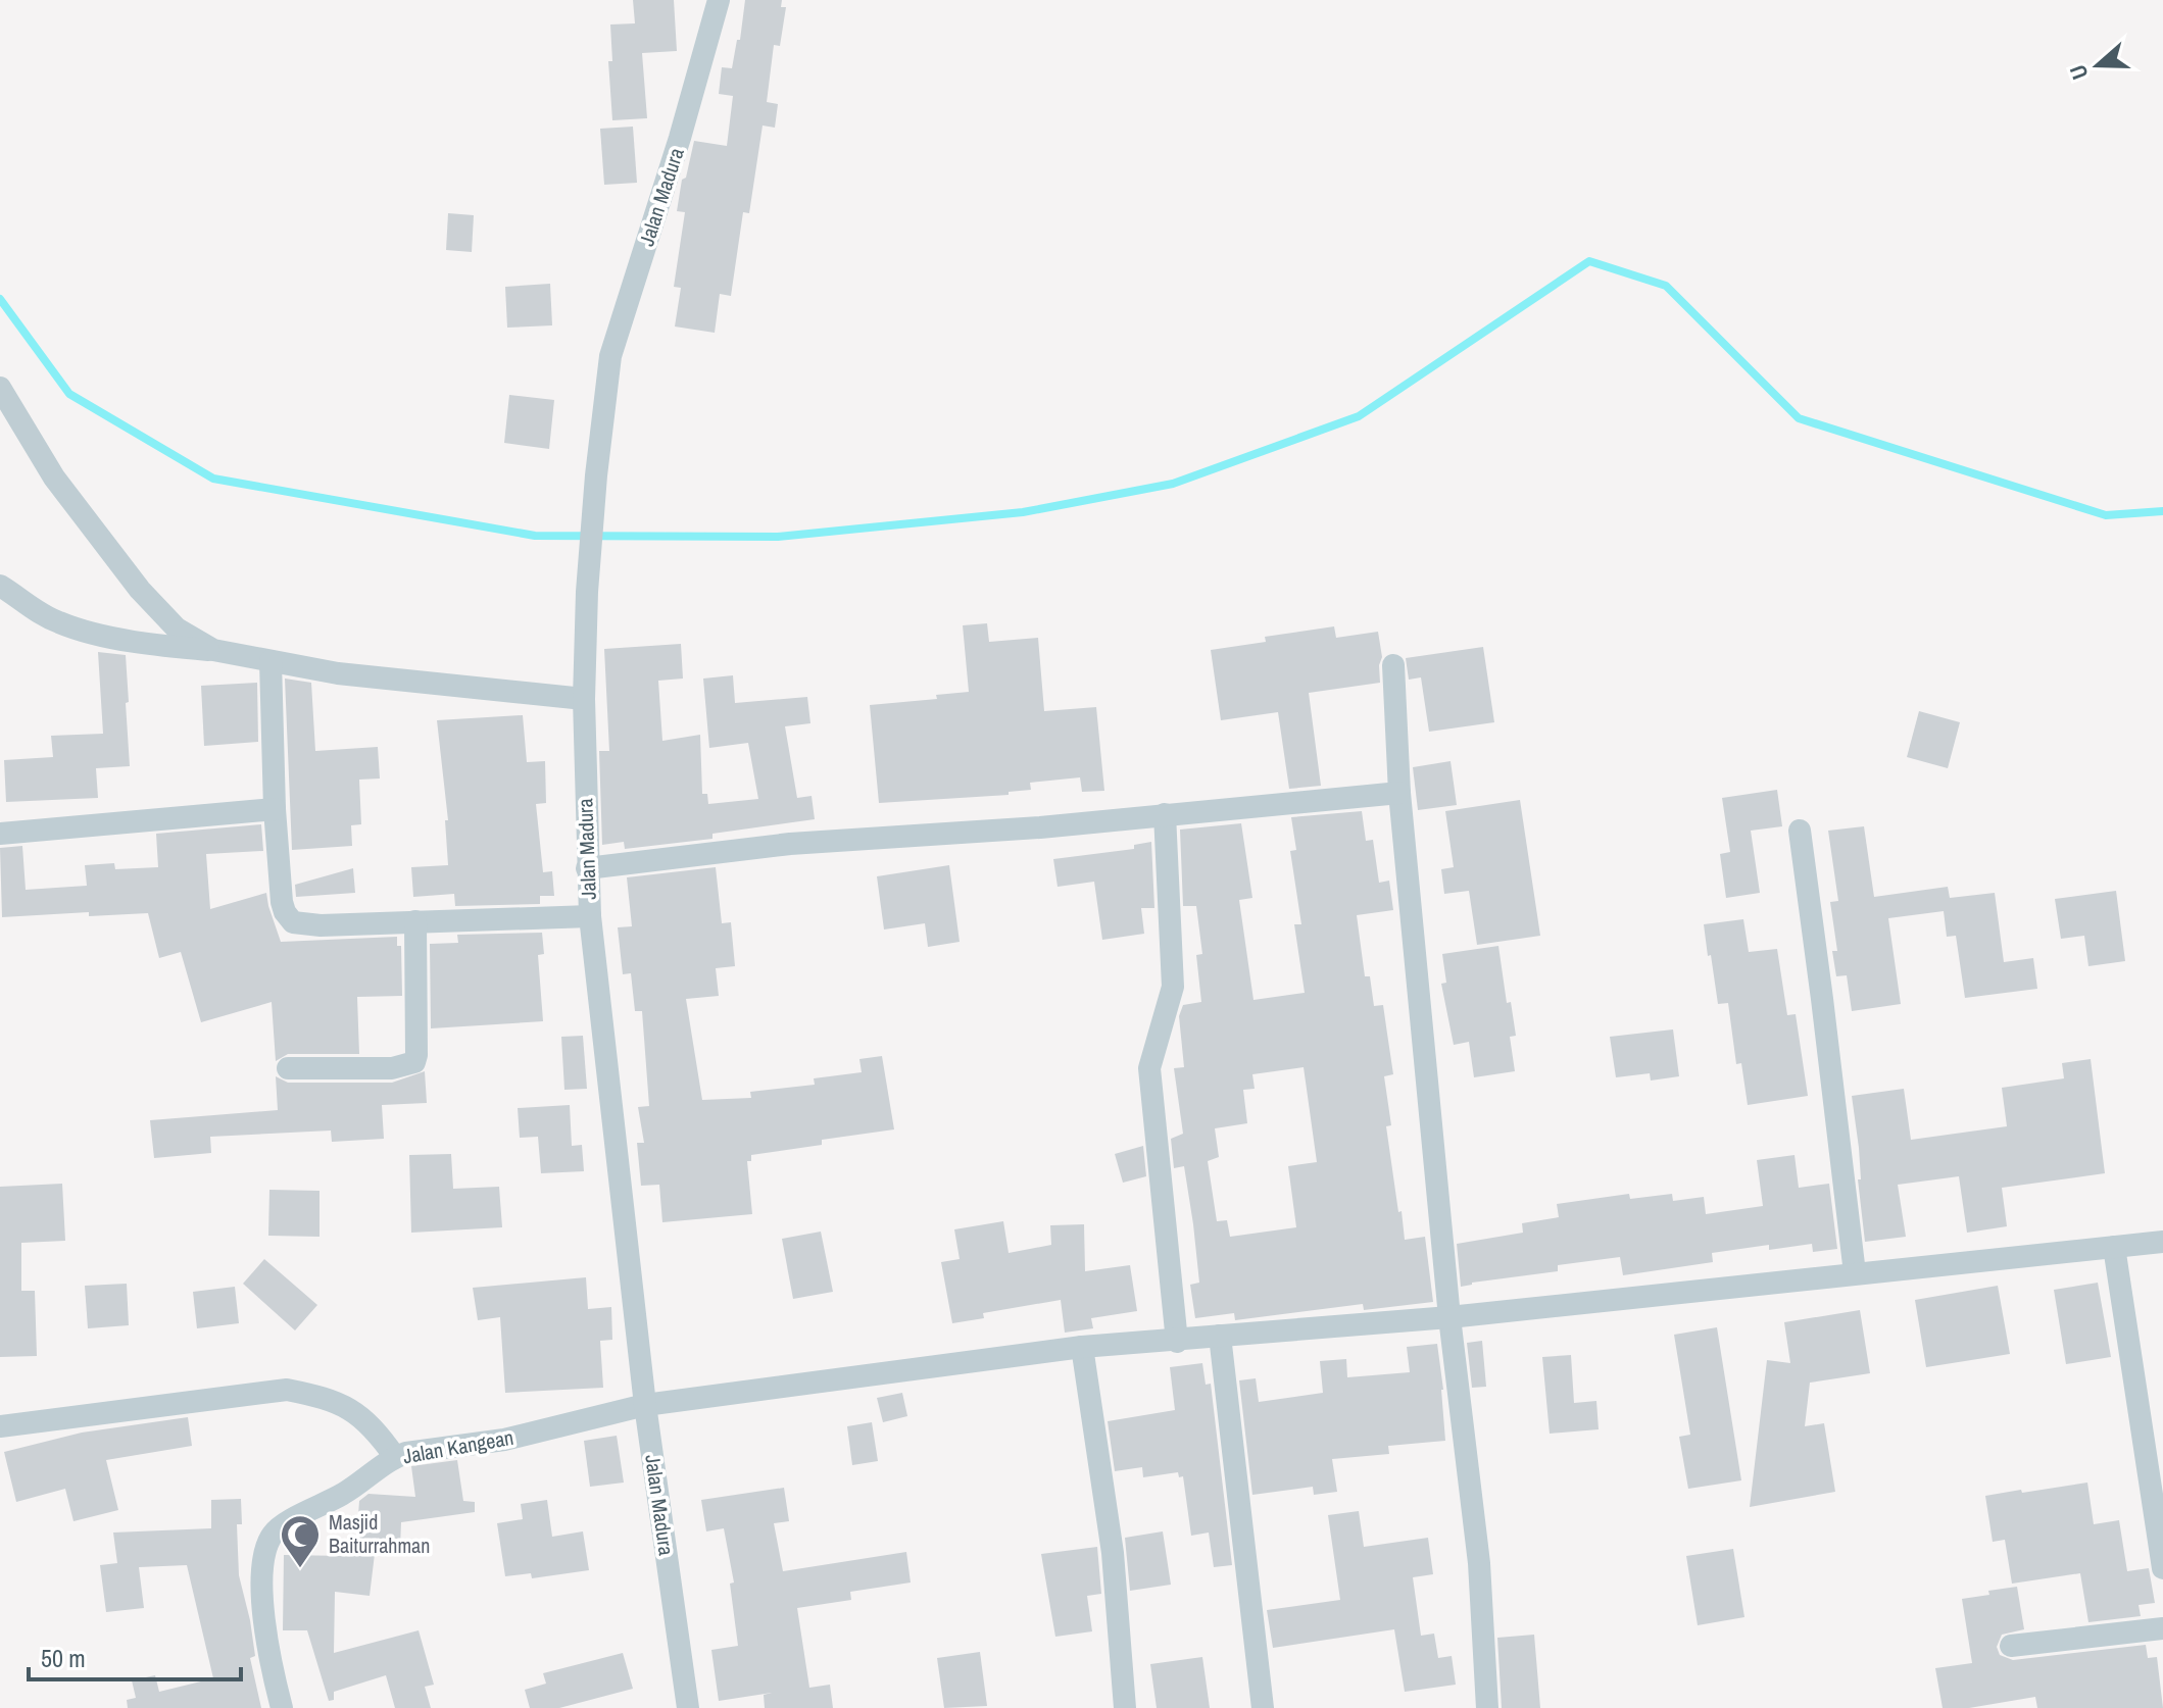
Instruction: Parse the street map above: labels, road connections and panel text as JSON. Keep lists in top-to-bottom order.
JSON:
{
  "streets": {
    "street": ["Jalan Madura", "Jalan Kangean"]
  },
  "crossings": [
    ["Jalan Madura", "Jalan Kangean"]
  ],
  "places": {
    "mosque": ["Masjid Baiturrahman"]
  },
  "scale_bar": "50 m",
  "north": "left"
}
